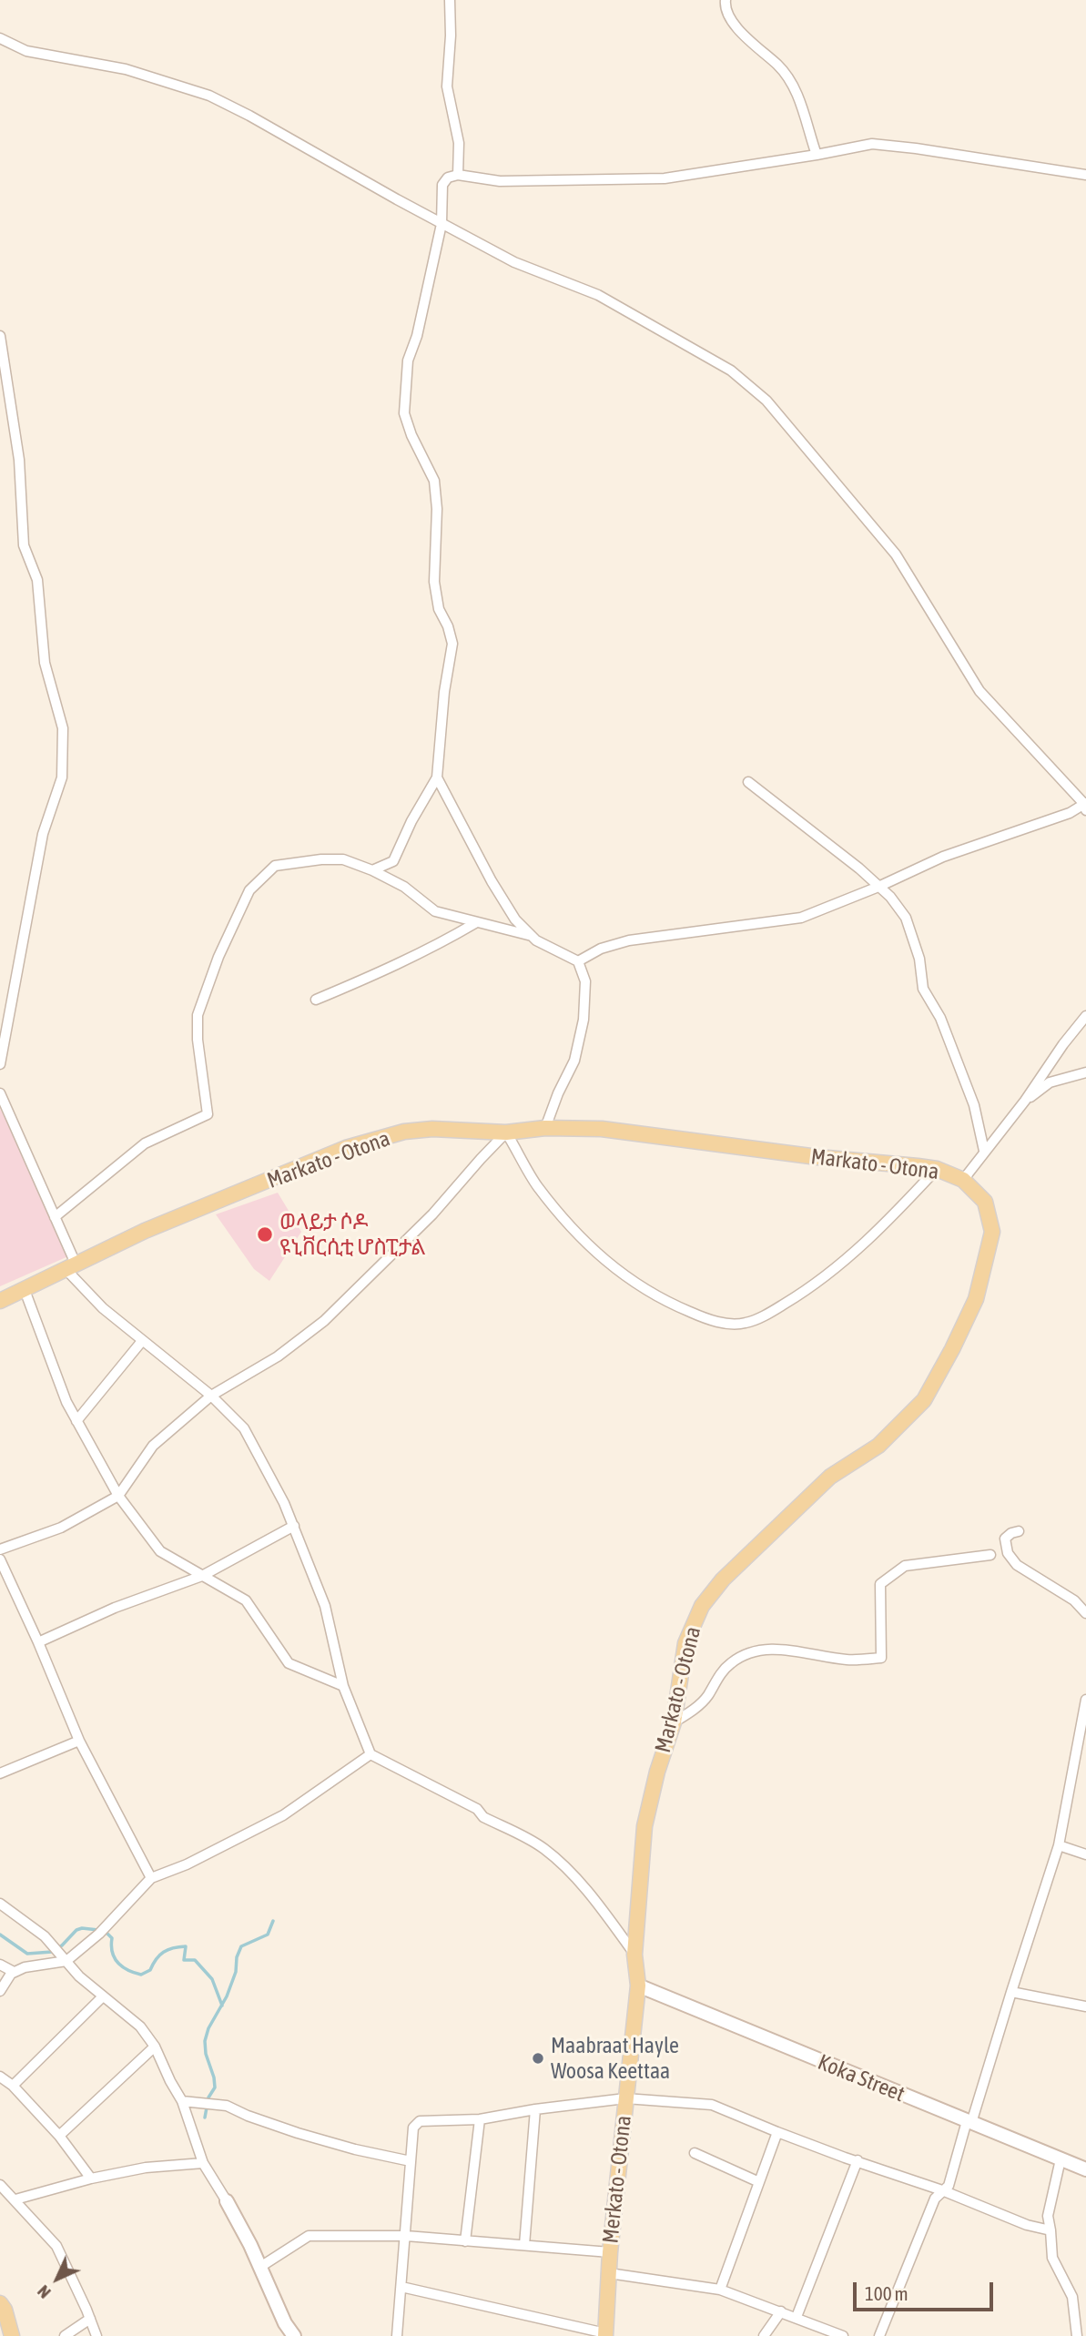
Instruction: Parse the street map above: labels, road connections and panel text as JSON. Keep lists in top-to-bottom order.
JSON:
{
  "streets": {
    "main road": ["Markato - Otona", "Koka Street", "Merkato - Otona"]
  },
  "crossings": [
    ["Markato - Otona", "Koka Street"],
    ["Markato - Otona", "Merkato - Otona"],
    ["Koka Street", "Merkato - Otona"]
  ],
  "places": ["ወላይታ ሶዶ ዩኒቨርሲቲ ሆስፒታል", "Maabraat Hayle Woosa Keettaa"],
  "scale_bar": "100 m",
  "north": "bottom left"
}
